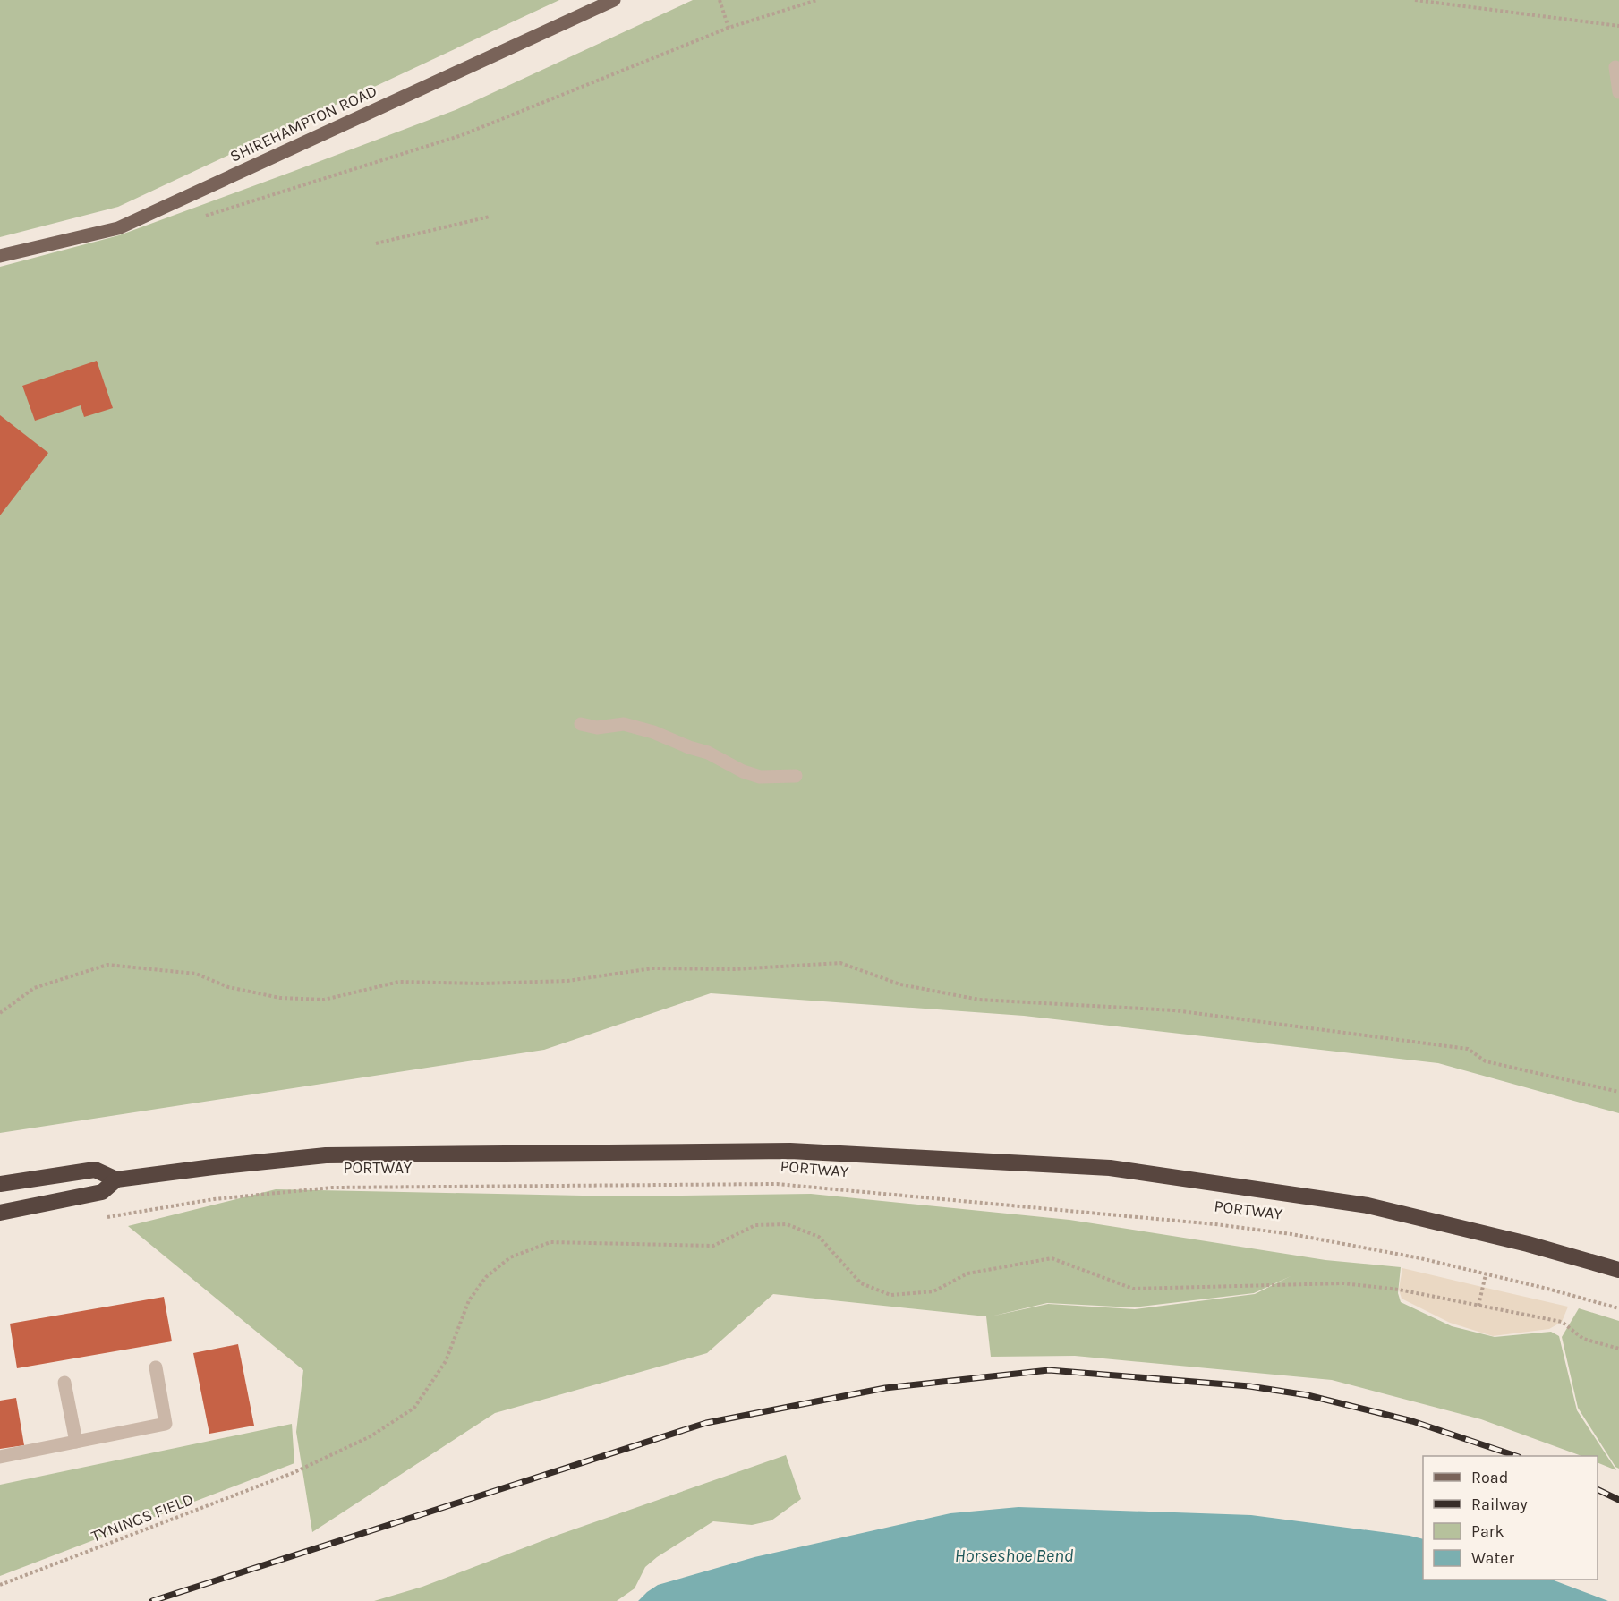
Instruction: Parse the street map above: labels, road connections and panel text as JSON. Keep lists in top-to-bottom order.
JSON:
{
  "streets": {
    "highway": ["PORTWAY"],
    "main road": ["SHIREHAMPTON ROAD"],
    "path": ["TYNINGS FIELD"]
  },
  "water": ["Horseshoe Bend"],
  "legend": [
    "Road",
    "Railway",
    "Park",
    "Water"
  ]
}
